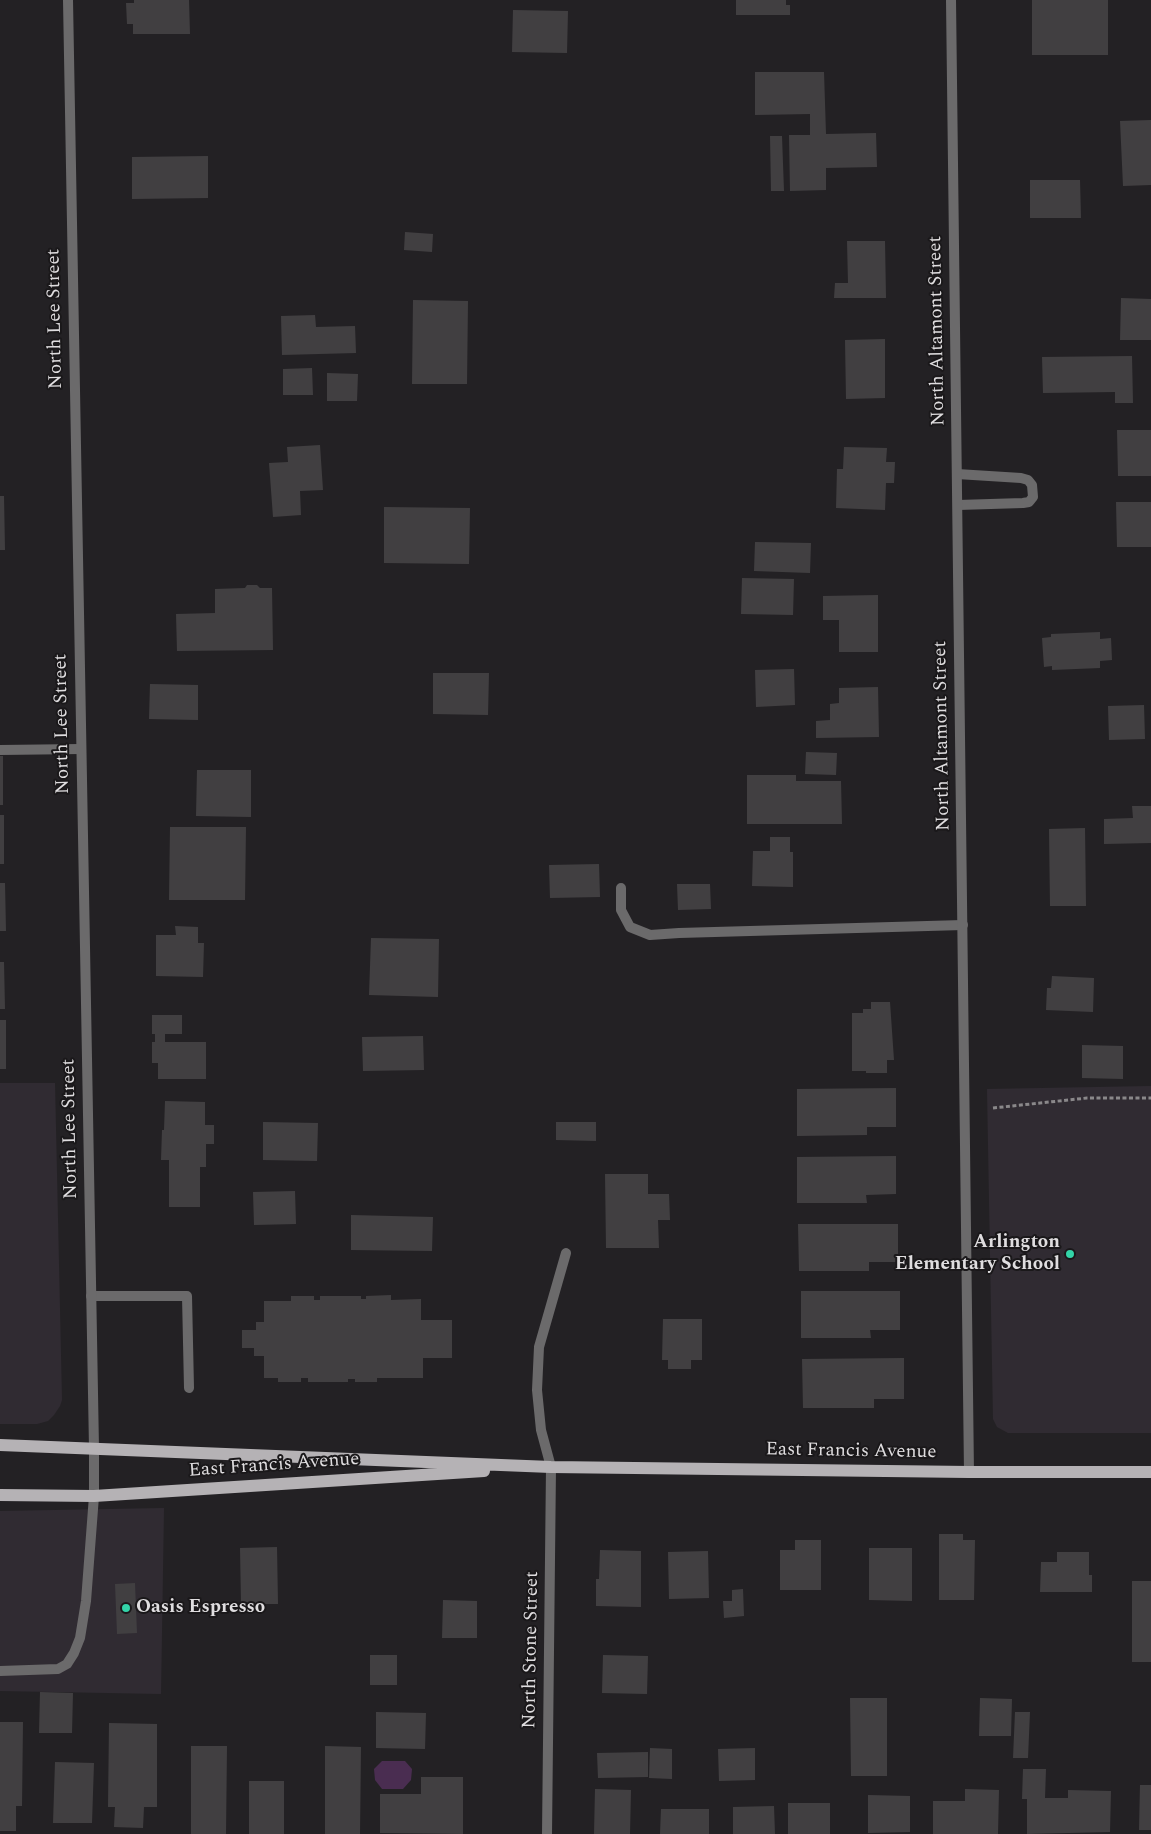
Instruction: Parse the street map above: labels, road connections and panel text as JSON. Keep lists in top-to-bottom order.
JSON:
{
  "streets": {
    "main road": ["East Francis Avenue"],
    "street": ["North Lee Street", "North Altamont Street", "North Stone Street"]
  },
  "crossings": [
    ["North Lee Street", "East Francis Avenue"],
    ["North Altamont Street", "East Francis Avenue"],
    ["East Francis Avenue", "North Stone Street"]
  ],
  "places": ["Arlington Elementary School", "Oasis Espresso"]
}
